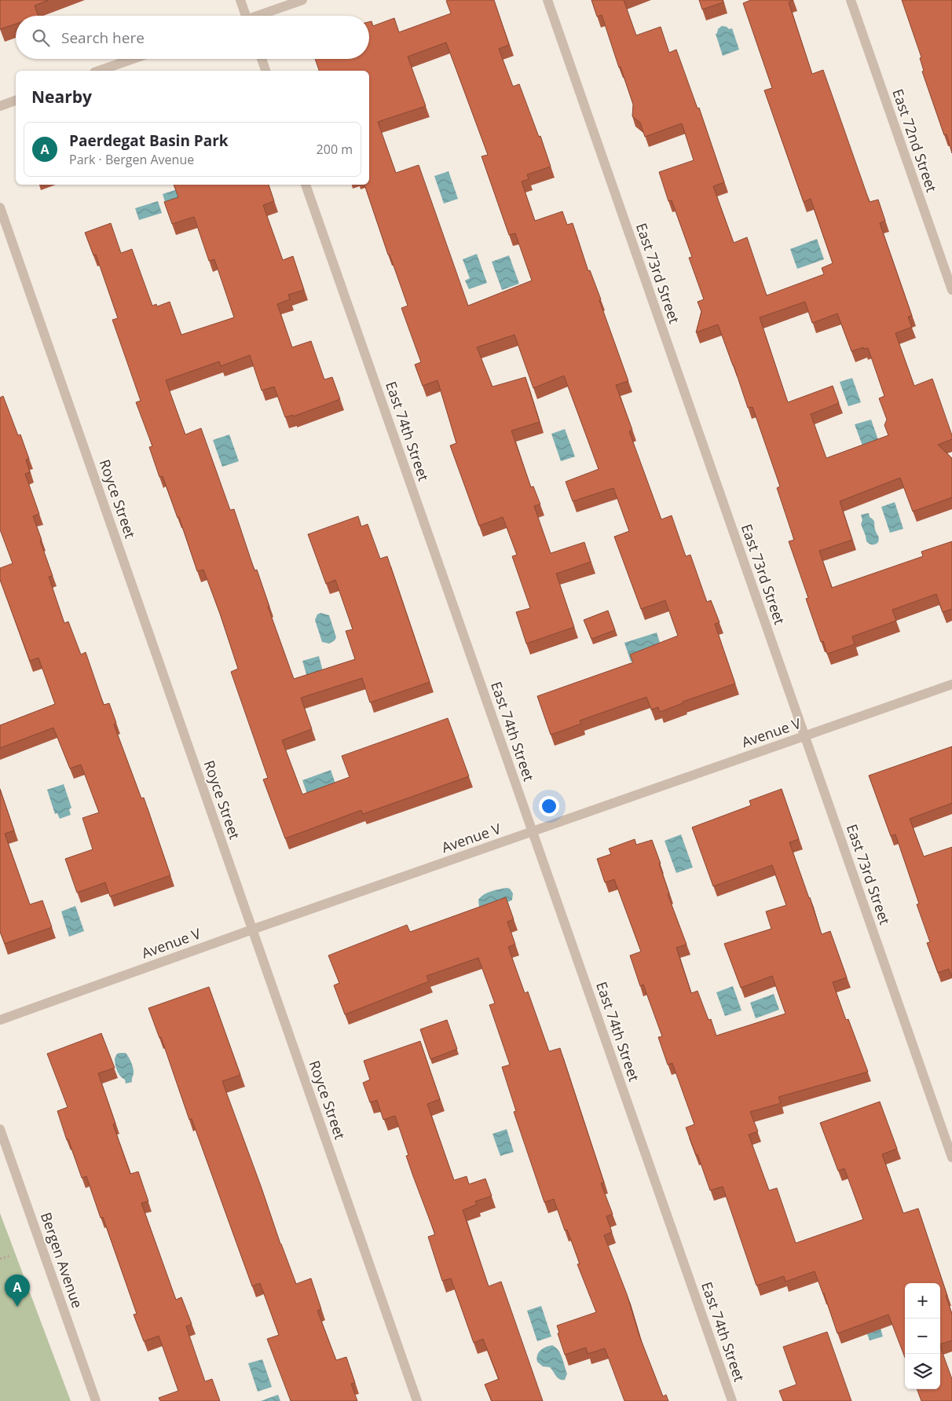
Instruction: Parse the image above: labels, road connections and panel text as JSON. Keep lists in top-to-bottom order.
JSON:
{
  "streets": {
    "street": [
      "East 72nd Street",
      "East 73rd Street",
      "East 74th Street",
      "Royce Street",
      "Avenue V",
      "Bergen Avenue"
    ]
  },
  "crossings": [
    ["East 73rd Street", "Avenue V"],
    ["East 74th Street", "Avenue V"],
    ["Royce Street", "Avenue V"]
  ],
  "page": {
    "search": "Search here",
    "heading": "Nearby",
    "list": [
      {
        "mark": "A",
        "name": "Paerdegat Basin Park",
        "note": "Park · Bergen Avenue",
        "value": "200 m"
      }
    ],
    "pins": "A",
    "map_buttons": ["+", "−"]
  }
}
